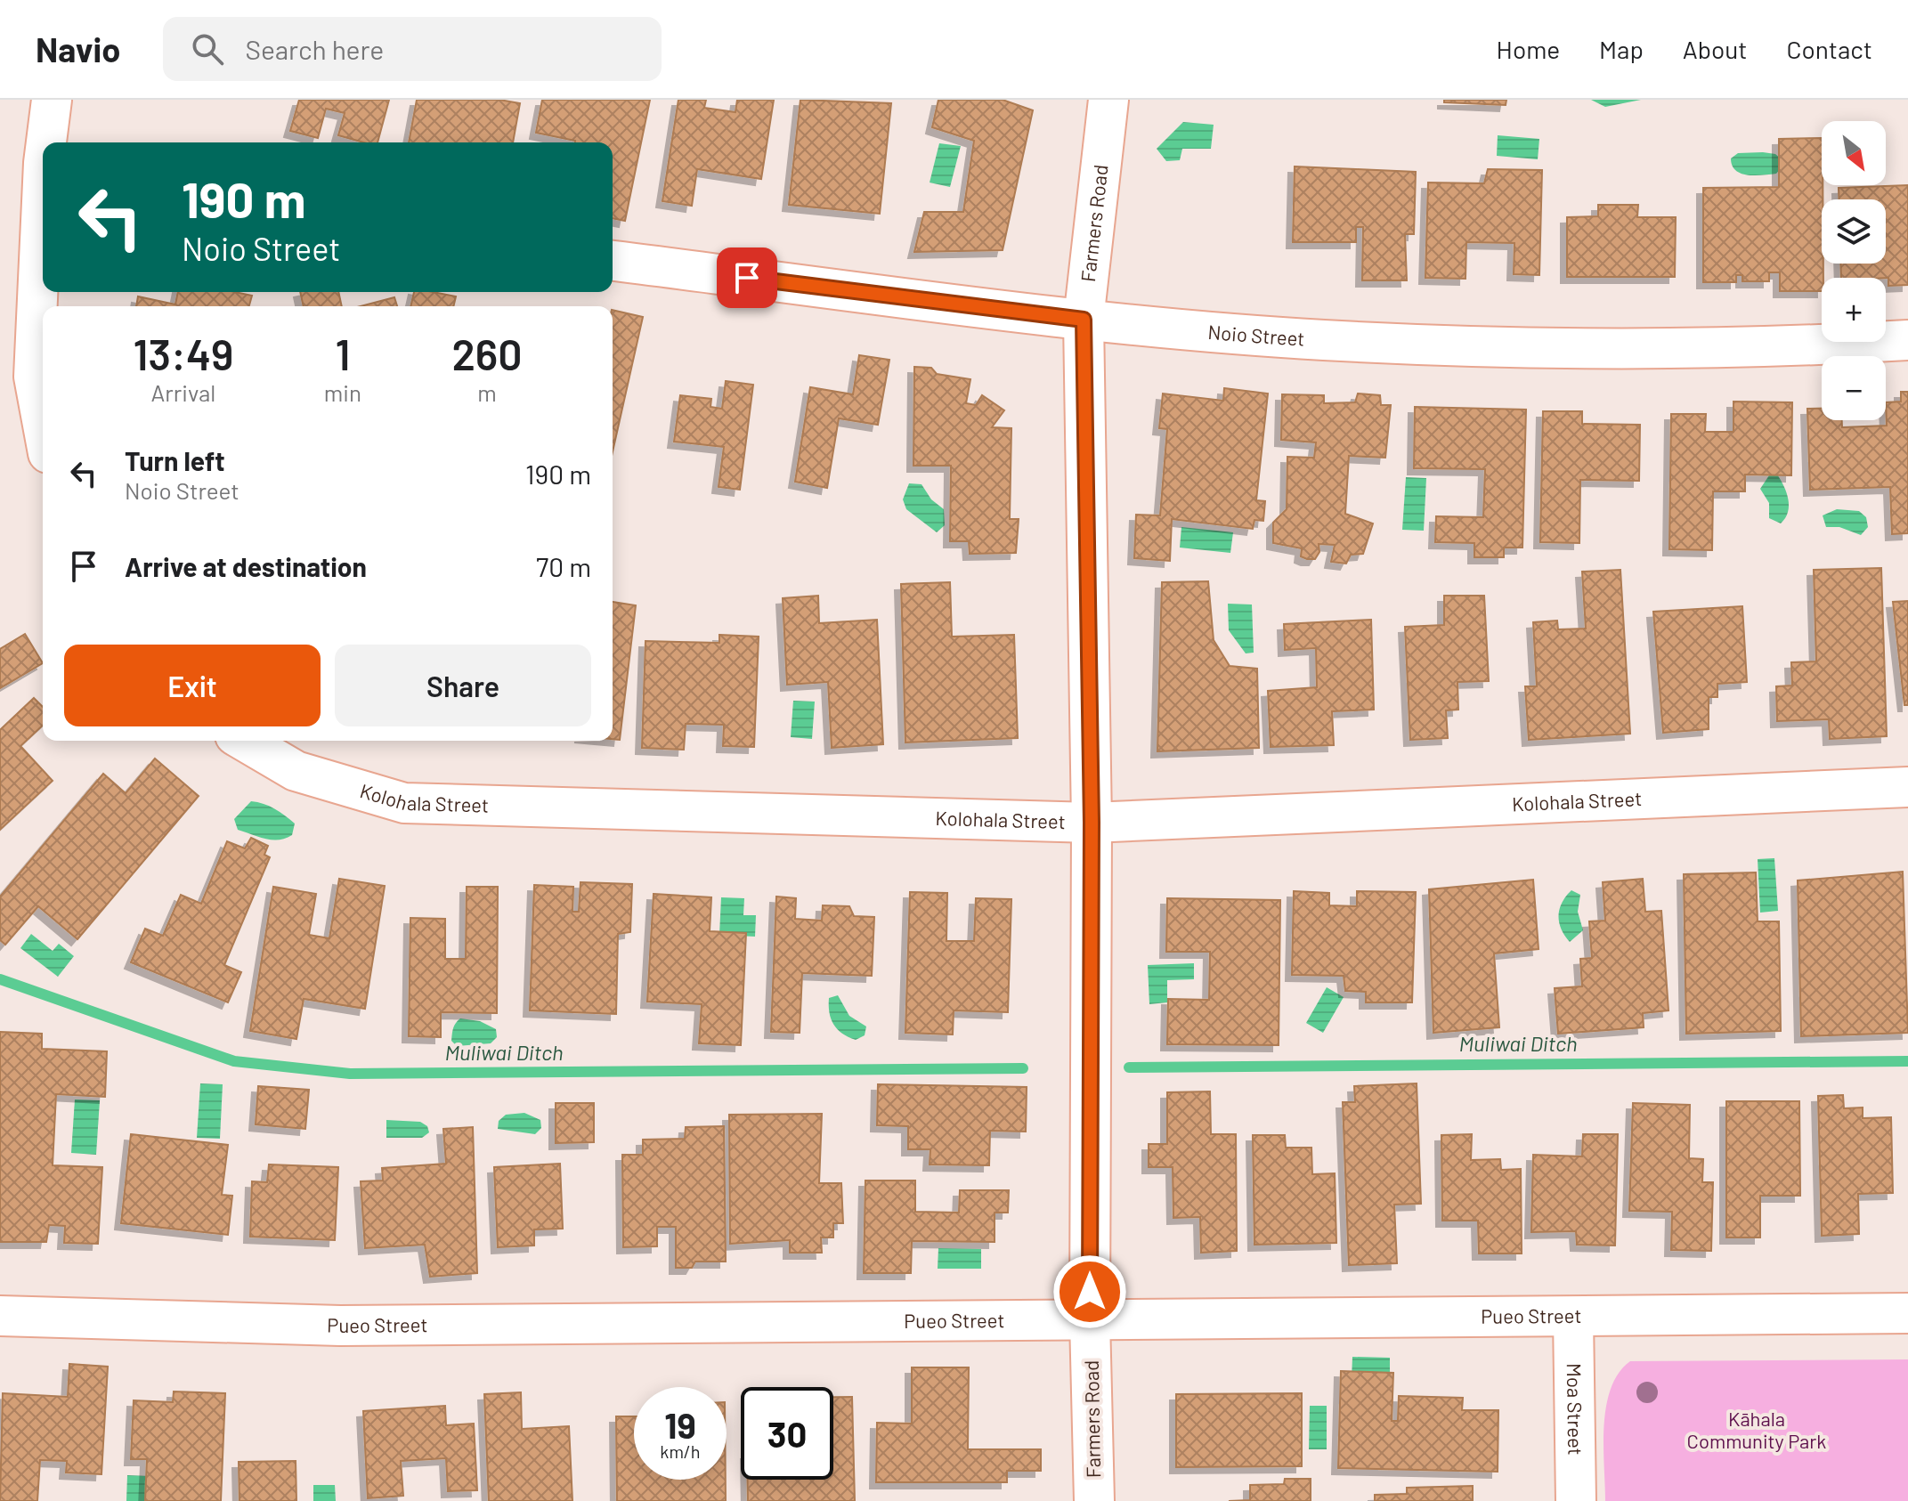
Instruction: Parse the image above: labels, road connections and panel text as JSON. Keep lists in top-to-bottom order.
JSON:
{
  "streets": {
    "street": [
      "Farmers Road",
      "Noio Street",
      "Kolohala Street",
      "Pueo Street",
      "Moa Street"
    ]
  },
  "crossings": [
    ["Farmers Road", "Noio Street"],
    ["Farmers Road", "Kolohala Street"],
    ["Farmers Road", "Pueo Street"],
    ["Pueo Street", "Moa Street"]
  ],
  "water": ["Muliwai Ditch"],
  "parks": ["Kāhala Community Park"],
  "north": "bottom right",
  "page": {
    "header": "Navio",
    "search": "Search here",
    "nav": [
      "Home",
      "Map",
      "About",
      "Contact"
    ],
    "map_buttons": ["+", "−"],
    "turn": ["190 m", "Noio Street"],
    "eta": [
      "13:49",
      "Arrival",
      "1",
      "min",
      "260",
      "m"
    ],
    "list": [
      {
        "name": "Turn left",
        "note": "Noio Street",
        "value": "190 m"
      },
      {
        "name": "Arrive at destination",
        "value": "70 m"
      }
    ],
    "buttons": ["Exit", "Share"],
    "speed": "19 km/h",
    "limit": "30"
  }
}
